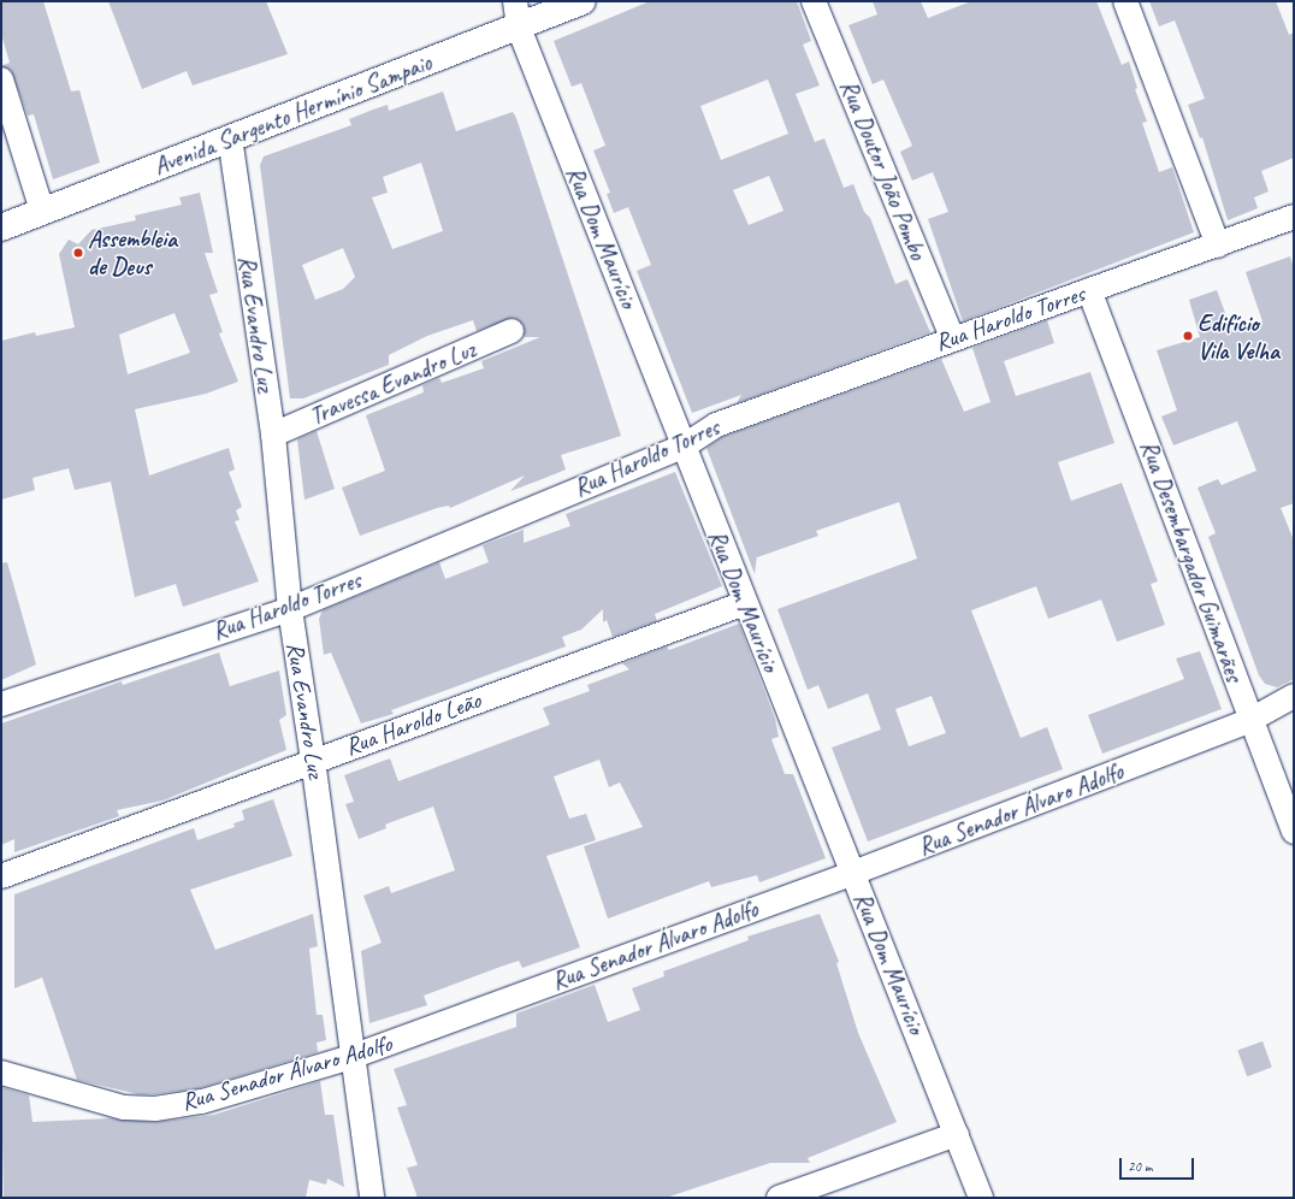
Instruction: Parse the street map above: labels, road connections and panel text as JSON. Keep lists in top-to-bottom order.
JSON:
{
  "streets": {
    "main road": ["Avenida Sargento Hermínio Sampaio"],
    "street": [
      "Rua Doutor João Pombo",
      "Rua Dom Maurício",
      "Rua Haroldo Torres",
      "Rua Evandro Luz",
      "Travessa Evandro Luz",
      "Rua Desembargador Guimarães",
      "Rua Haroldo Leão",
      "Rua Senador Álvaro Adolfo"
    ]
  },
  "crossings": [
    ["Avenida Sargento Hermínio Sampaio", "Rua Dom Maurício"],
    ["Avenida Sargento Hermínio Sampaio", "Rua Evandro Luz"],
    ["Rua Doutor João Pombo", "Rua Haroldo Torres"],
    ["Rua Dom Maurício", "Rua Haroldo Torres"],
    ["Rua Dom Maurício", "Rua Haroldo Leão"],
    ["Rua Dom Maurício", "Rua Senador Álvaro Adolfo"],
    ["Rua Haroldo Torres", "Rua Evandro Luz"],
    ["Rua Haroldo Torres", "Rua Desembargador Guimarães"],
    ["Rua Evandro Luz", "Travessa Evandro Luz"],
    ["Rua Evandro Luz", "Rua Haroldo Leão"],
    ["Rua Evandro Luz", "Rua Senador Álvaro Adolfo"],
    ["Rua Desembargador Guimarães", "Rua Senador Álvaro Adolfo"]
  ],
  "places": ["Assembleia de Deus", "Edifício Vila Velha"],
  "scale_bar": "20 m"
}
